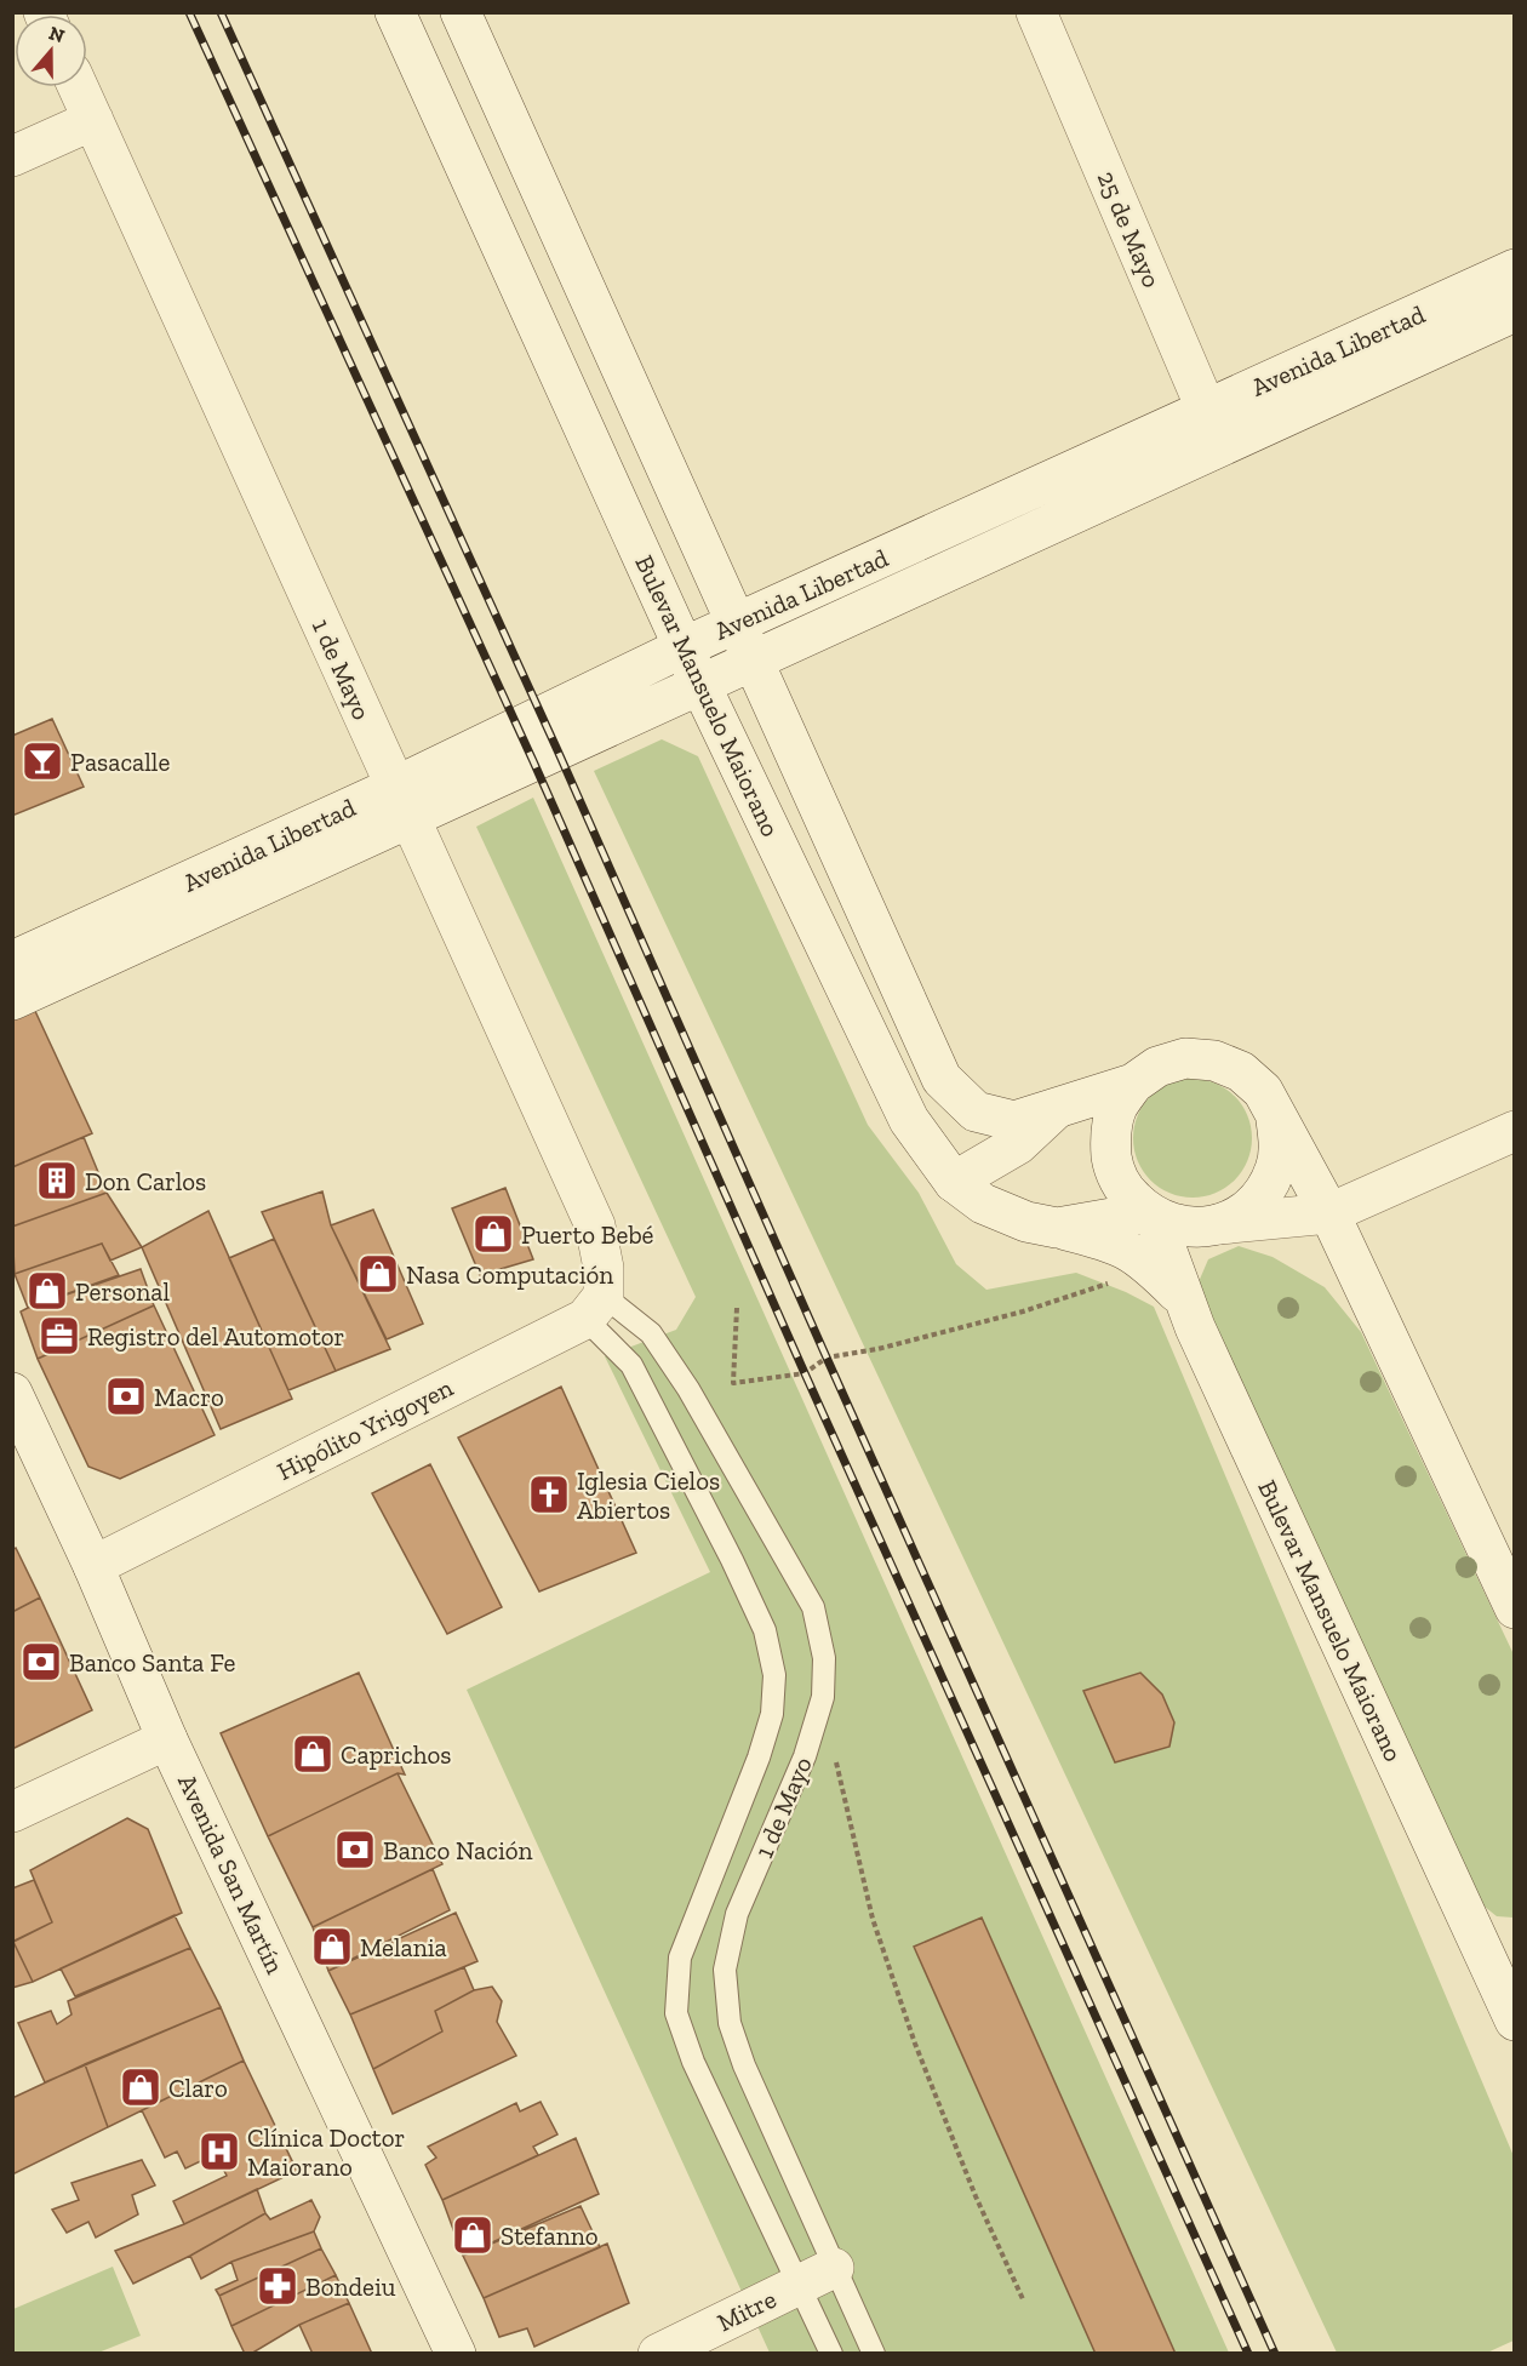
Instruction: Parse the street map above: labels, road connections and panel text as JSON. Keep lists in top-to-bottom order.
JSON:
{
  "streets": {
    "street": [
      "25 de Mayo",
      "Avenida Libertad",
      "1 de Mayo",
      "Bulevar Mansuelo Maiorano",
      "Hipólito Yrigoyen",
      "Avenida San Martín",
      "Mitre"
    ]
  },
  "crossings": [
    ["25 de Mayo", "Avenida Libertad"],
    ["Avenida Libertad", "1 de Mayo"],
    ["Avenida Libertad", "Bulevar Mansuelo Maiorano"],
    ["1 de Mayo", "Hipólito Yrigoyen"],
    ["1 de Mayo", "Mitre"],
    ["Hipólito Yrigoyen", "Avenida San Martín"]
  ],
  "places": {
    "bar": ["Pasacalle"],
    "building": ["Don Carlos"],
    "shop": [
      "Puerto Bebé",
      "Nasa Computación",
      "Personal",
      "Caprichos",
      "Melania",
      "Claro",
      "Stefanno"
    ],
    "office": ["Registro del Automotor"],
    "bank": ["Macro", "Banco Santa Fe", "Banco Nación"],
    "church": ["Iglesia Cielos Abiertos"],
    "hospital": ["Clínica Doctor Maiorano"],
    "pharmacy": ["Bondeiu"]
  },
  "north": "top"
}
